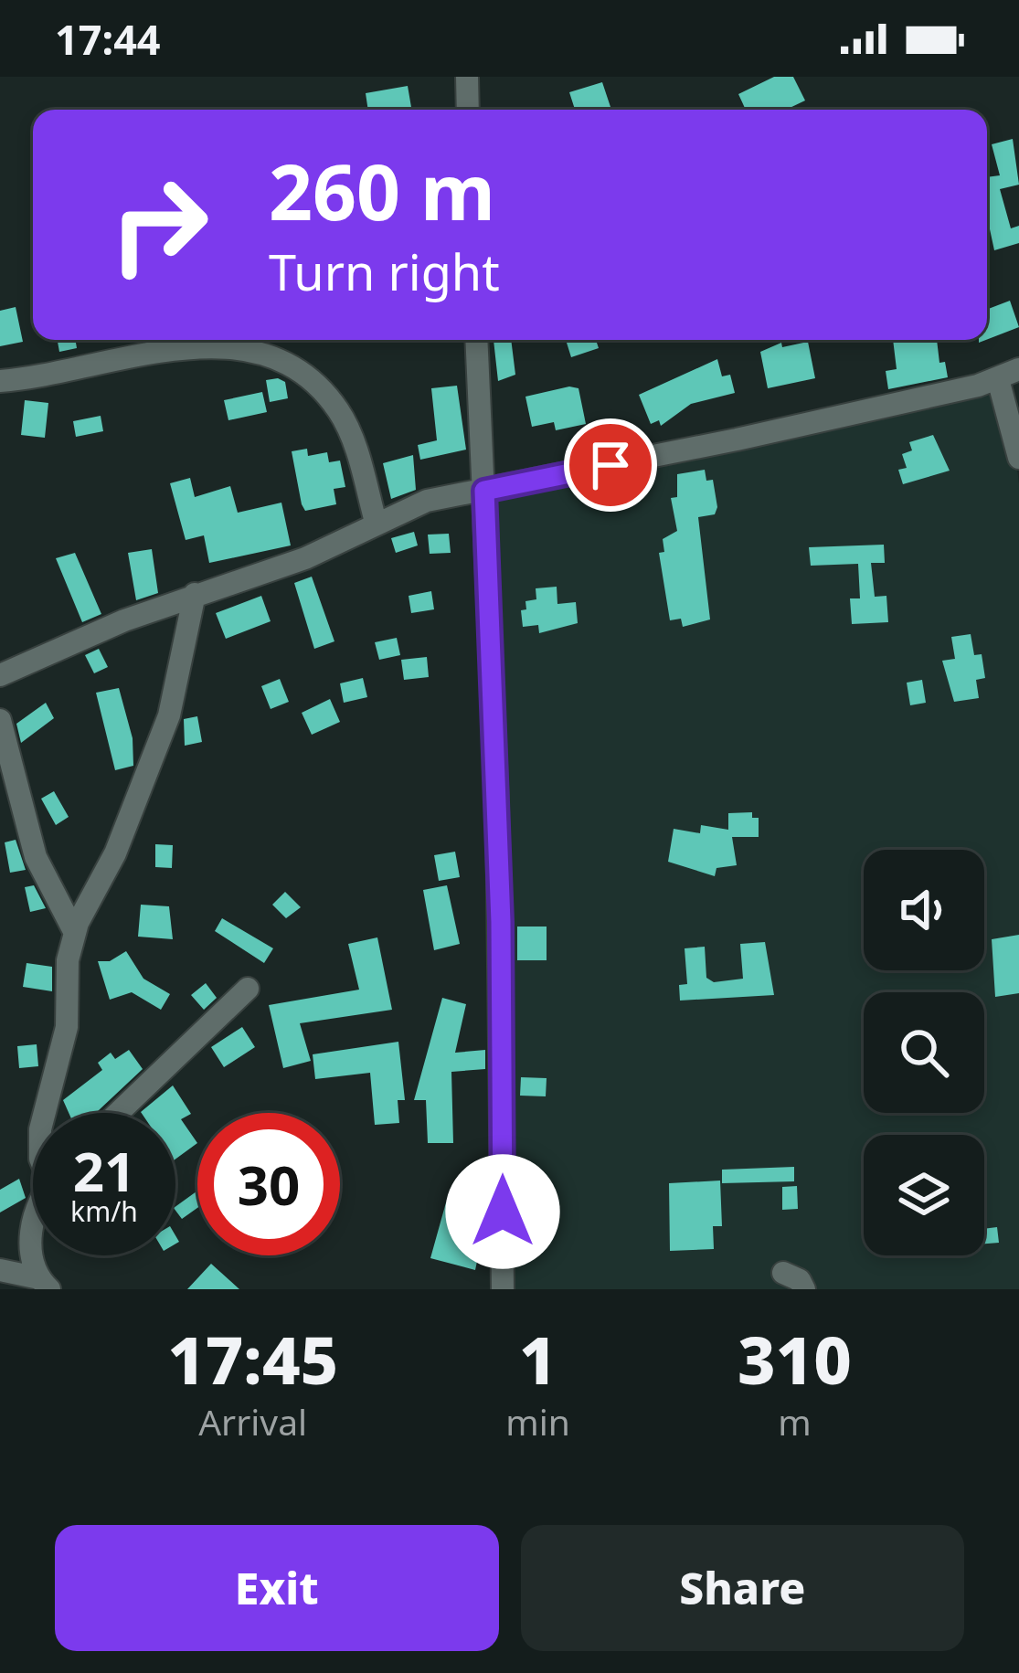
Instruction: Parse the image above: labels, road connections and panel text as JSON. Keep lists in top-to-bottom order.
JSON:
{
  "page": {
    "status": "17:44",
    "turn": ["260 m", "Turn right"],
    "speed": "21 km/h",
    "limit": "30",
    "eta": [
      "17:45",
      "Arrival",
      "1",
      "min",
      "310",
      "m"
    ],
    "buttons": ["Exit", "Share"]
  }
}
